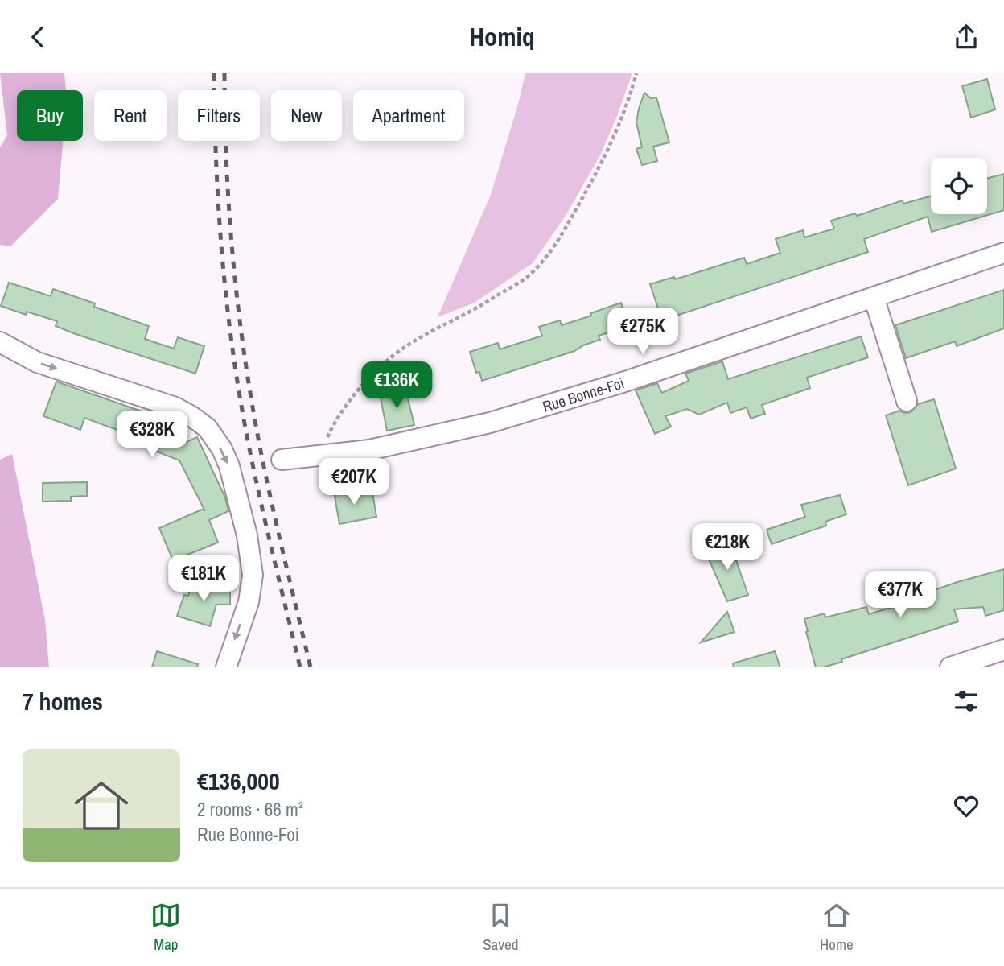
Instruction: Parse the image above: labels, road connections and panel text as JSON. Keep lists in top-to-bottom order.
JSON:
{
  "streets": {
    "street": ["Rue Bonne-Foi"]
  },
  "page": {
    "header": "Homiq",
    "chip": [
      "Buy",
      "Rent",
      "Filters",
      "New",
      "Apartment"
    ],
    "price": [
      "€275K",
      "€136K",
      "€328K",
      "€207K",
      "€218K",
      "€181K",
      "€377K"
    ],
    "heading": "7 homes",
    "list": [
      {
        "name": "€136,000",
        "note": "2 rooms · 66 m² · Rue Bonne-Foi"
      }
    ],
    "tabs": ["Map", "Saved", "Home"]
  }
}
